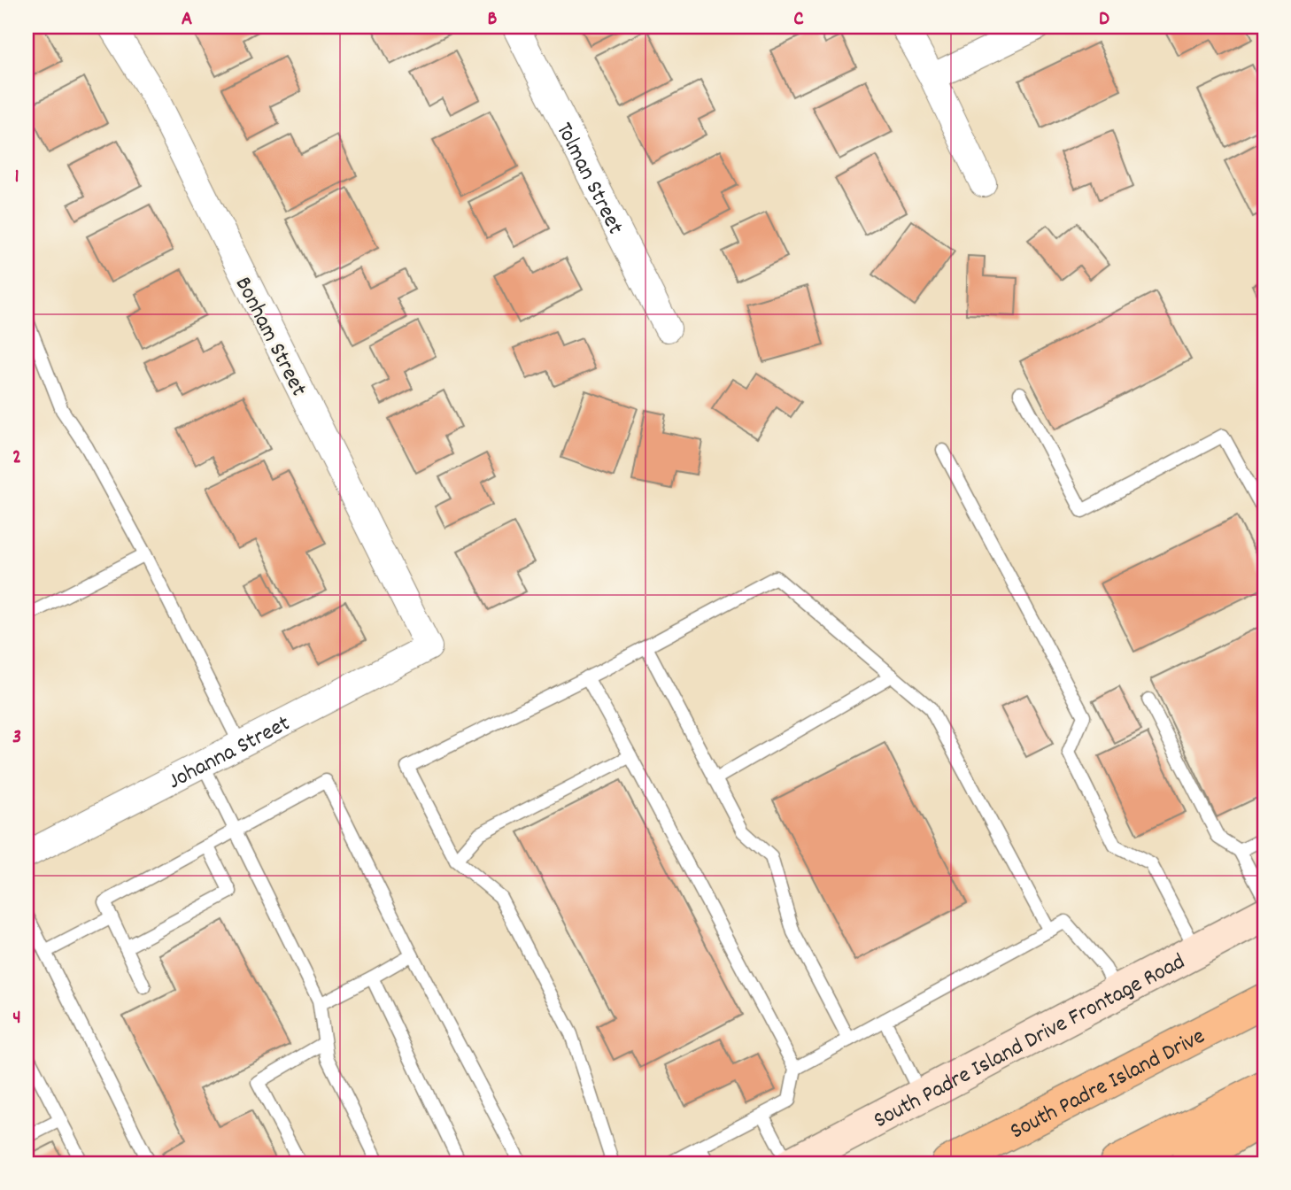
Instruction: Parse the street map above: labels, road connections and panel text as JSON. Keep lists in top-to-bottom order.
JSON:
{
  "streets": {
    "highway": ["South Padre Island Drive"],
    "main road": ["South Padre Island Drive Frontage Road"],
    "street": ["Tolman Street", "Bonham Street", "Johanna Street"]
  },
  "crossings": [
    ["Bonham Street", "Johanna Street"]
  ],
  "grid": {
    "columns": [
      "A",
      "B",
      "C",
      "D"
    ],
    "rows": [
      "1",
      "2",
      "3",
      "4"
    ]
  }
}
